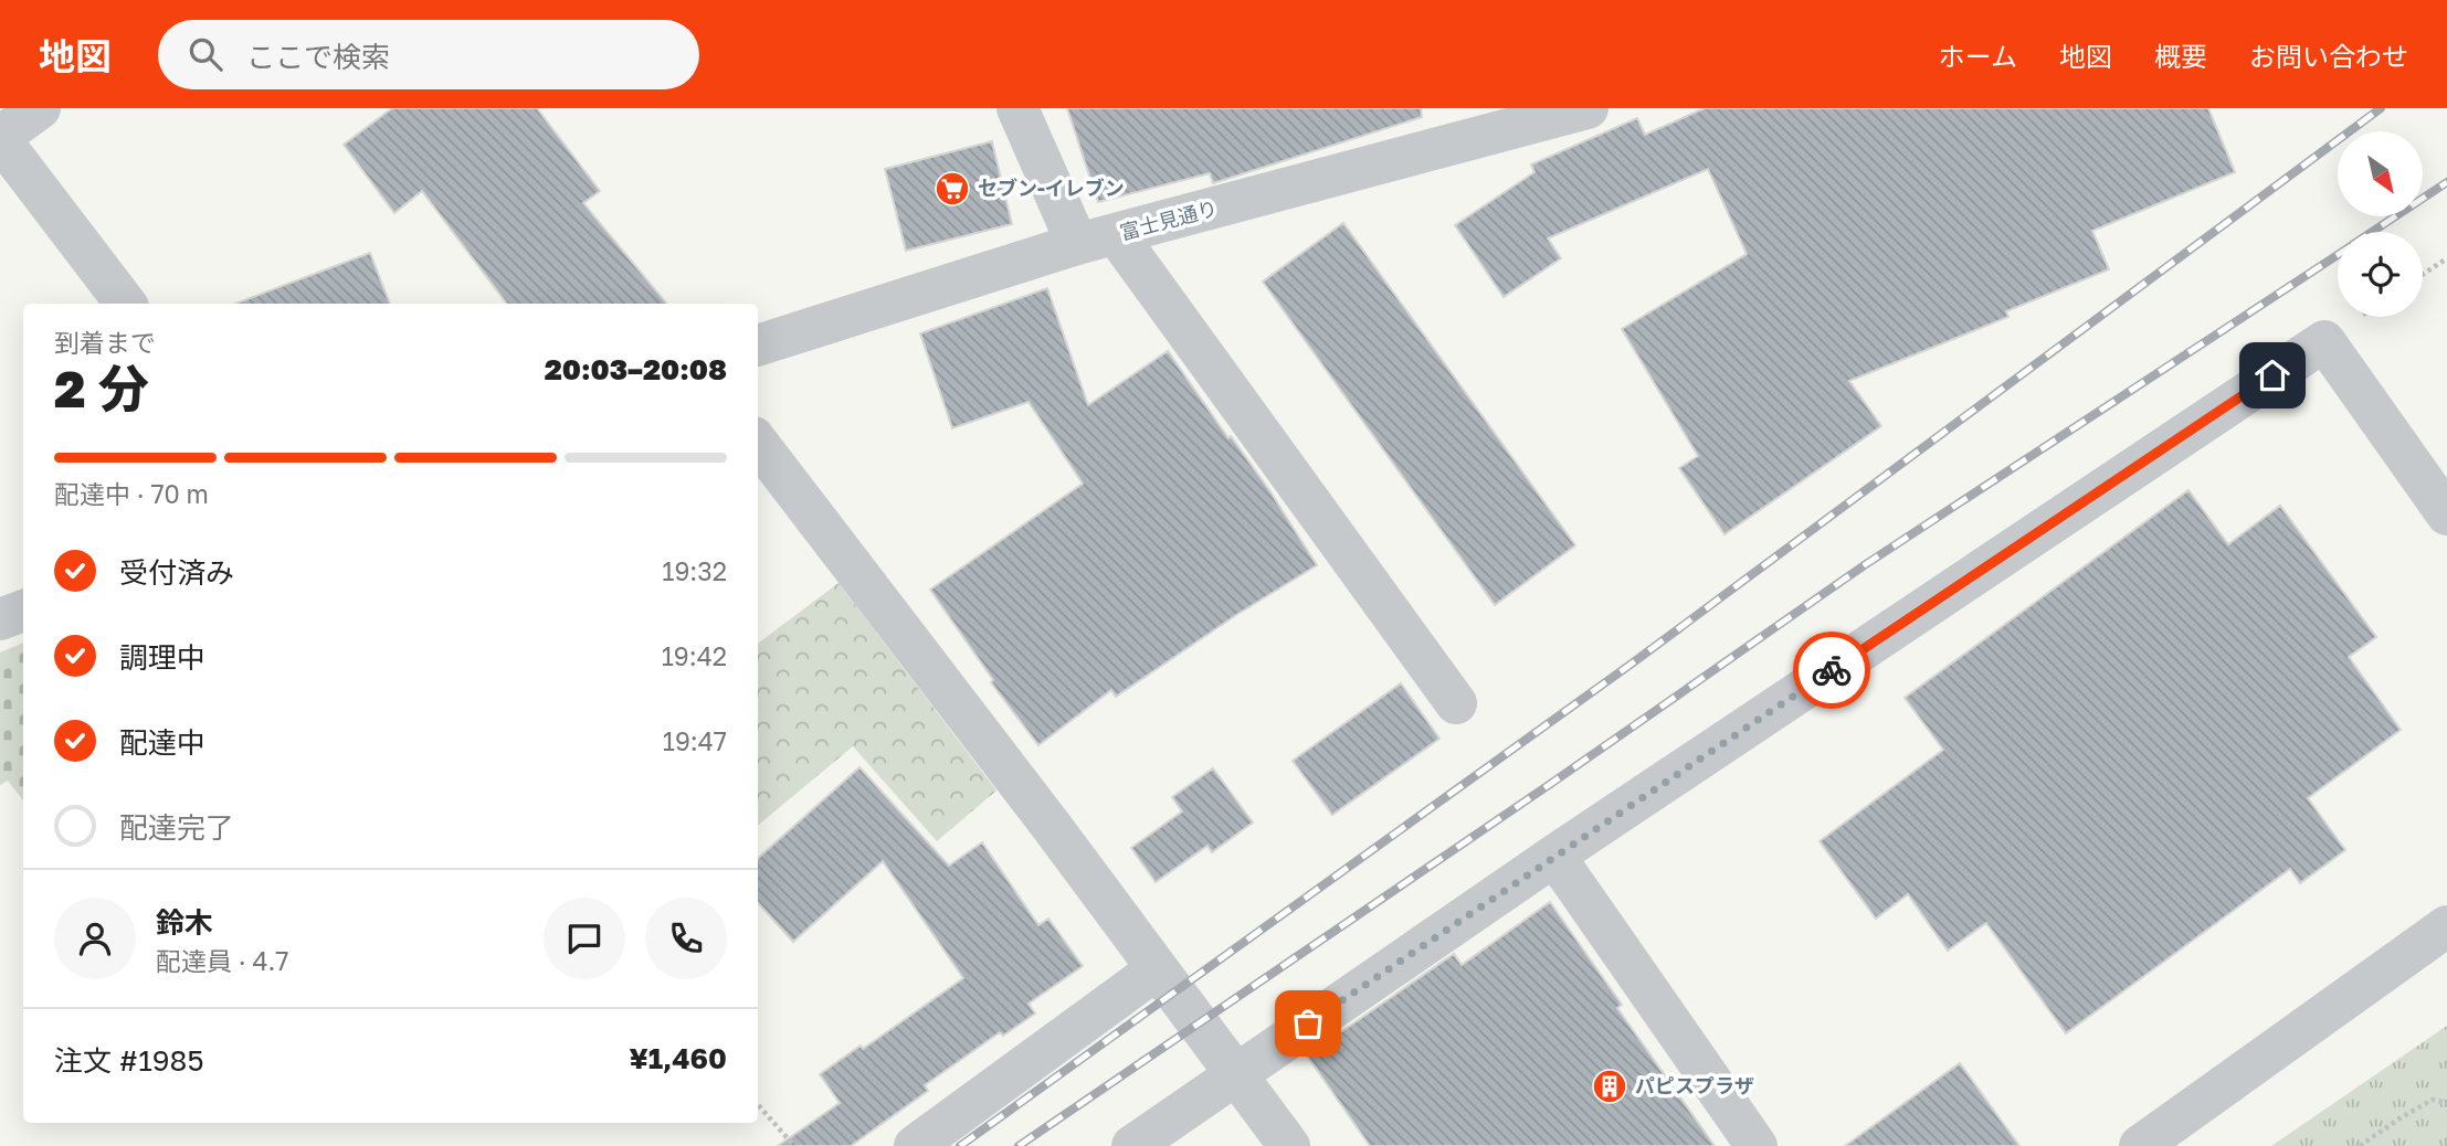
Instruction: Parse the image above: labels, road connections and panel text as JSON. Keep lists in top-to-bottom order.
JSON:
{
  "streets": {
    "street": ["富士見通り"]
  },
  "places": {
    "supermarket": ["セブン-イレブン"],
    "building": ["パピスプラザ"]
  },
  "north": "bottom right",
  "page": {
    "header": "地図",
    "search": "ここで検索",
    "nav": [
      "ホーム",
      "地図",
      "概要",
      "お問い合わせ"
    ],
    "heading": ["2 分", "到着まで", "20:03–20:08"],
    "panel": [
      "鈴木",
      "配達員 · 4.7",
      "注文 #1985",
      "¥1,460"
    ],
    "bar": "配達中 · 70 m",
    "list": [
      ["受付済み", "19:32"],
      ["調理中", "19:42"],
      ["配達中", "19:47"],
      "配達完了"
    ]
  }
}
